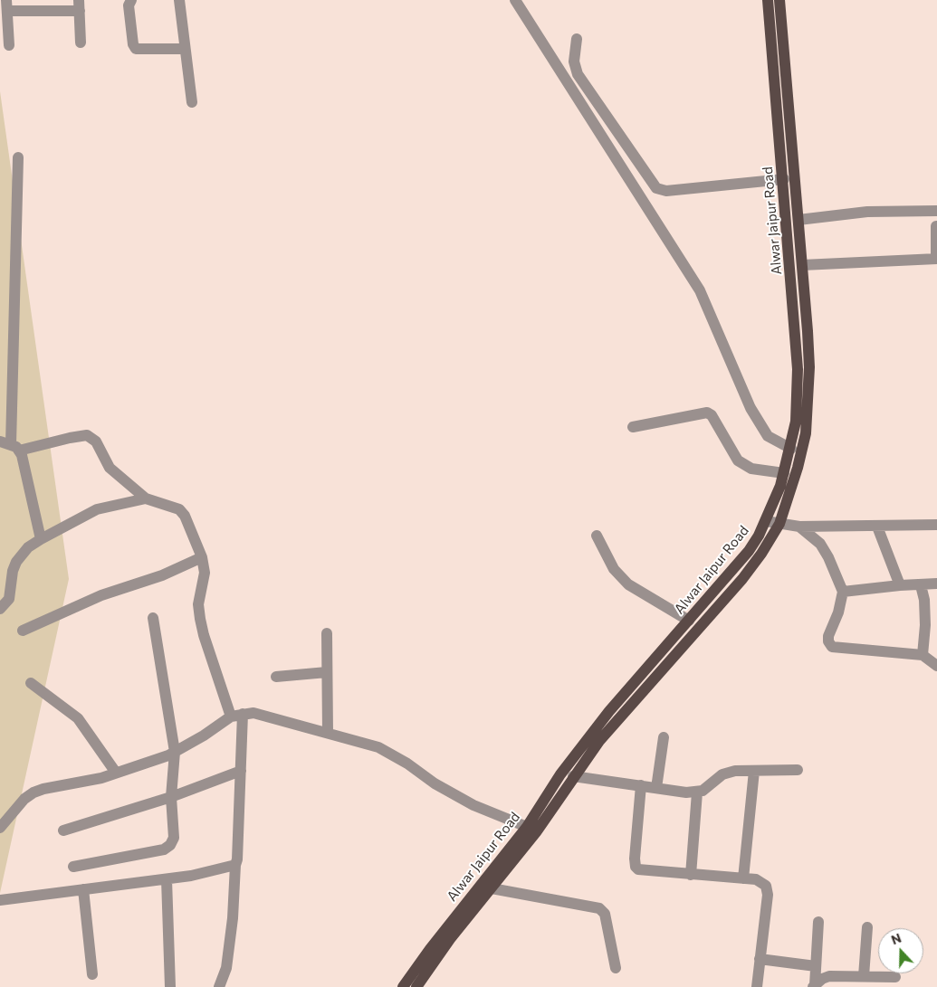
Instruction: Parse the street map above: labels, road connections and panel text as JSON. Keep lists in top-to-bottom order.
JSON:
{
  "streets": {
    "main road": ["Alwar Jaipur Road"]
  },
  "north": "top"
}
